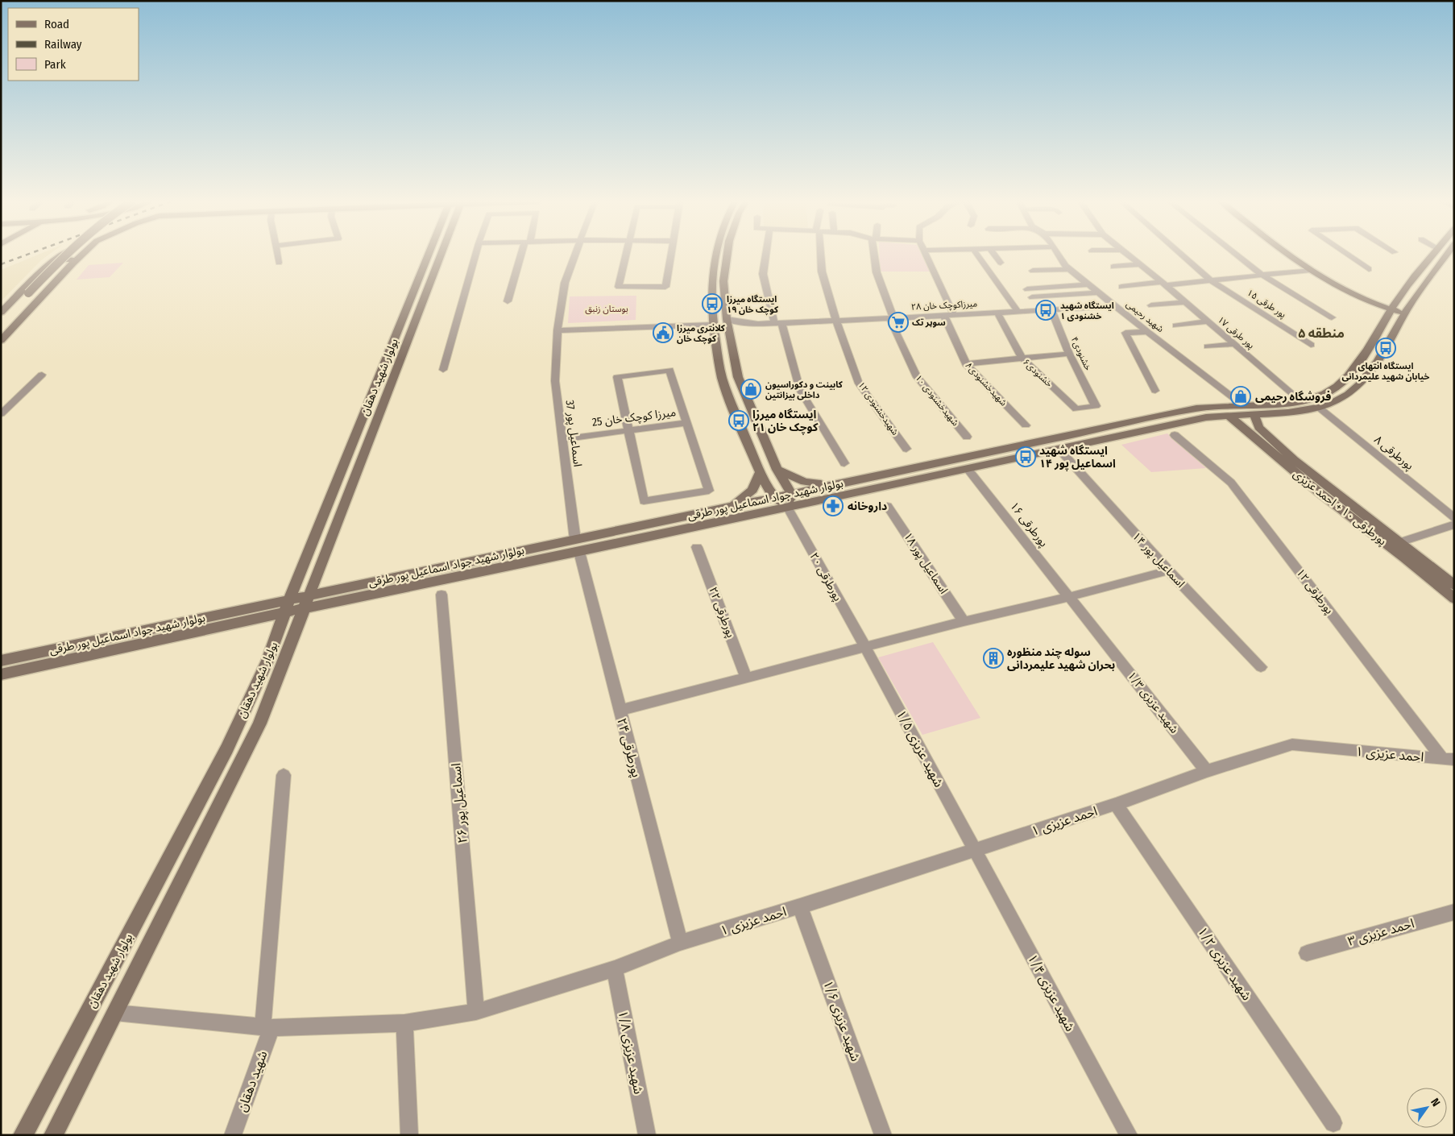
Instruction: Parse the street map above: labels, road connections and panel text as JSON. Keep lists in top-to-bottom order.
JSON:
{
  "streets": {
    "main road": ["بولوار شهید دهقان", "بولوار شهید جواد اسماعیل پور طرقی", "پورطرقی ۱۰ + احمد عزیزی"],
    "street": [
      "پور طرقی ۱۵",
      "میرزاکوچک خان ۲۸",
      "شهید رحیمی",
      "پور طرقی ۱۷",
      "خشنودی۴",
      "خشنودی۶",
      "شهیدخشنودی۸",
      "شهیدخشنودی ۱۰",
      "شهیدخشنودی ۱۲",
      "میرزا کوچک خان 25",
      "اسماعیل پور 37",
      "پورطرقی ۸",
      "پورطرقی ۱۶",
      "اسماعیل پور ۱۴",
      "اسماعیل پور ۱۸",
      "پورطرقی ۲۰",
      "پورطرقی ۱۲",
      "پورطرقی ۲۲",
      "شهید عزیزی ۱/۳",
      "پورطرقی ۲۴",
      "شهید عزیزی ۱/۵",
      "احمد عزیزی ۱",
      "اسماعیل پور ۲۶",
      "احمد عزیزی ۳",
      "شهید عزیزی ۱/۲",
      "شهید عزیزی ۱/۴",
      "شهید عزیزی ۱/۶",
      "شهید عزیزی ۱/۸",
      "شهید دهقان"
    ]
  },
  "crossings": [
    ["میرزاکوچک خان ۲۸", "شهید رحیمی"],
    ["میرزاکوچک خان ۲۸", "خشنودی۴"],
    ["میرزاکوچک خان ۲۸", "خشنودی۶"],
    ["میرزاکوچک خان ۲۸", "شهیدخشنودی۸"],
    ["میرزاکوچک خان ۲۸", "شهیدخشنودی ۱۰"],
    ["میرزاکوچک خان ۲۸", "شهیدخشنودی ۱۲"],
    ["شهید رحیمی", "بولوار شهید جواد اسماعیل پور طرقی"],
    ["خشنودی۴", "خشنودی۶"],
    ["بولوار شهید دهقان", "بولوار شهید جواد اسماعیل پور طرقی"],
    ["بولوار شهید دهقان", "احمد عزیزی ۱"],
    ["میرزا کوچک خان 25", "اسماعیل پور 37"],
    ["اسماعیل پور 37", "بولوار شهید جواد اسماعیل پور طرقی"],
    ["اسماعیل پور 37", "پورطرقی ۲۴"],
    ["پورطرقی ۸", "بولوار شهید جواد اسماعیل پور طرقی"],
    ["بولوار شهید جواد اسماعیل پور طرقی", "پورطرقی ۱۰ + احمد عزیزی"],
    ["بولوار شهید جواد اسماعیل پور طرقی", "پورطرقی ۱۶"],
    ["بولوار شهید جواد اسماعیل پور طرقی", "اسماعیل پور ۱۴"],
    ["بولوار شهید جواد اسماعیل پور طرقی", "پورطرقی ۲۰"],
    ["بولوار شهید جواد اسماعیل پور طرقی", "پورطرقی ۲۴"],
    ["پورطرقی ۱۶", "شهید عزیزی ۱/۳"],
    ["پورطرقی ۲۰", "شهید عزیزی ۱/۵"],
    ["پورطرقی ۱۲", "احمد عزیزی ۱"],
    ["شهید عزیزی ۱/۳", "احمد عزیزی ۱"],
    ["پورطرقی ۲۴", "احمد عزیزی ۱"],
    ["شهید عزیزی ۱/۵", "احمد عزیزی ۱"],
    ["شهید عزیزی ۱/۵", "شهید عزیزی ۱/۴"],
    ["احمد عزیزی ۱", "اسماعیل پور ۲۶"],
    ["احمد عزیزی ۱", "شهید عزیزی ۱/۲"],
    ["احمد عزیزی ۱", "شهید عزیزی ۱/۴"],
    ["احمد عزیزی ۱", "شهید عزیزی ۱/۶"],
    ["احمد عزیزی ۱", "شهید عزیزی ۱/۸"],
    ["احمد عزیزی ۱", "شهید دهقان"]
  ],
  "districts": ["منطقه ۵"],
  "parks": ["بوستان زنبق"],
  "places": {
    "bus stop": [
      "ایستگاه میرزا کوچک خان ۱۹",
      "ایستگاه شهید خشنودی ۱",
      "ایستگاه انتهای خیابان شهید علیمردانی",
      "ایستگاه میرزا کوچک خان ۲۱",
      "ایستگاه شهید اسماعیل پور ۱۴"
    ],
    "supermarket": ["سوپر تک"],
    "public building": ["کلانتری میرزا کوچک خان"],
    "shop": ["کابینت و دکوراسیون داخلی بیزانتین", "فروشگاه رحیمی"],
    "pharmacy": ["داروخانه"],
    "building": ["سوله چند منظوره بحران شهید علیمردانی"]
  },
  "legend": ["Road", "Railway", "Park"],
  "north": "top right"
}
